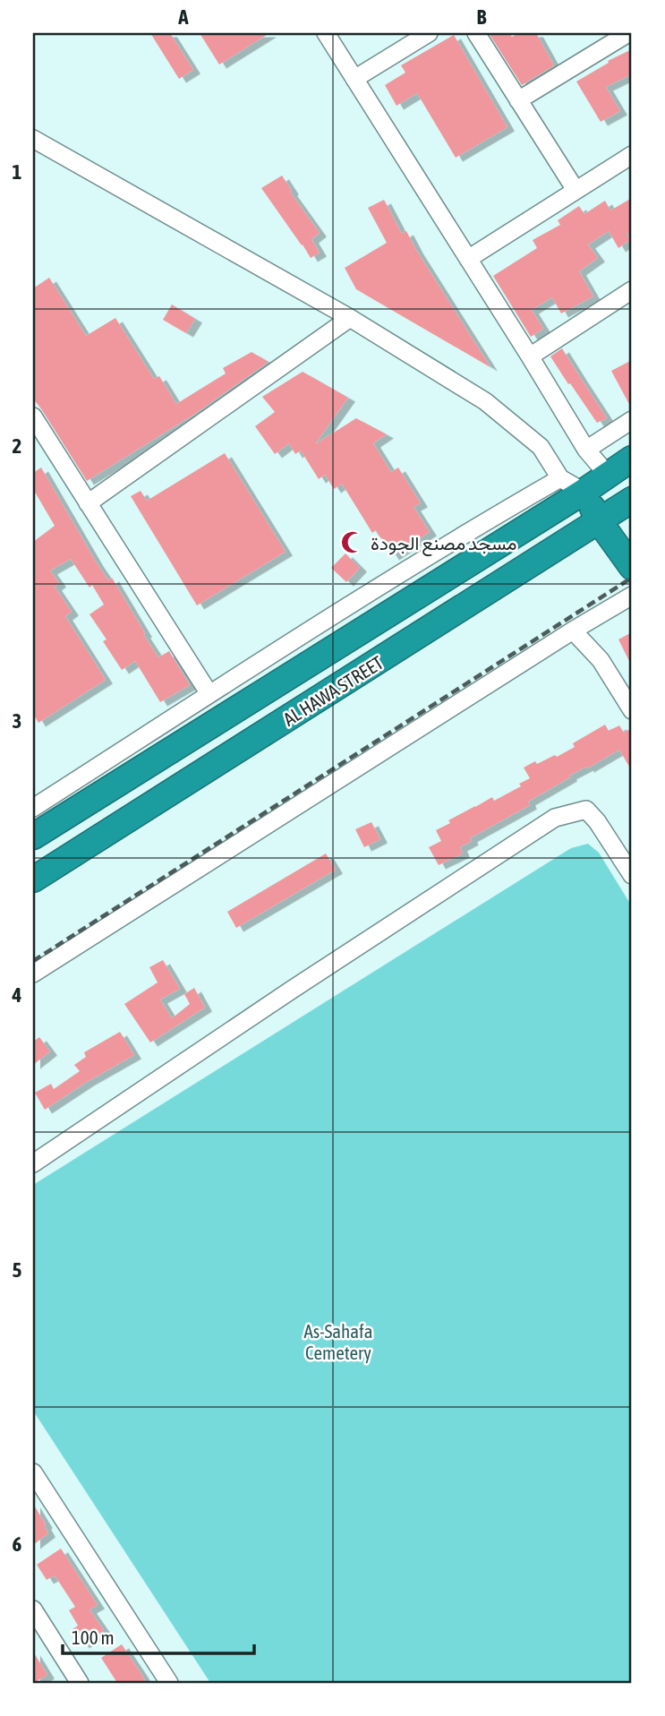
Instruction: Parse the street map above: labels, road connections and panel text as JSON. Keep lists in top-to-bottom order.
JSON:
{
  "streets": {
    "highway": ["AL HAWA STREET"]
  },
  "parks": ["As-Sahafa Cemetery"],
  "places": {
    "mosque": ["مسجد مصنع الجودة"]
  },
  "scale_bar": "100 m",
  "grid": {
    "columns": ["A", "B"],
    "rows": [
      "1",
      "2",
      "3",
      "4",
      "5",
      "6"
    ]
  }
}
